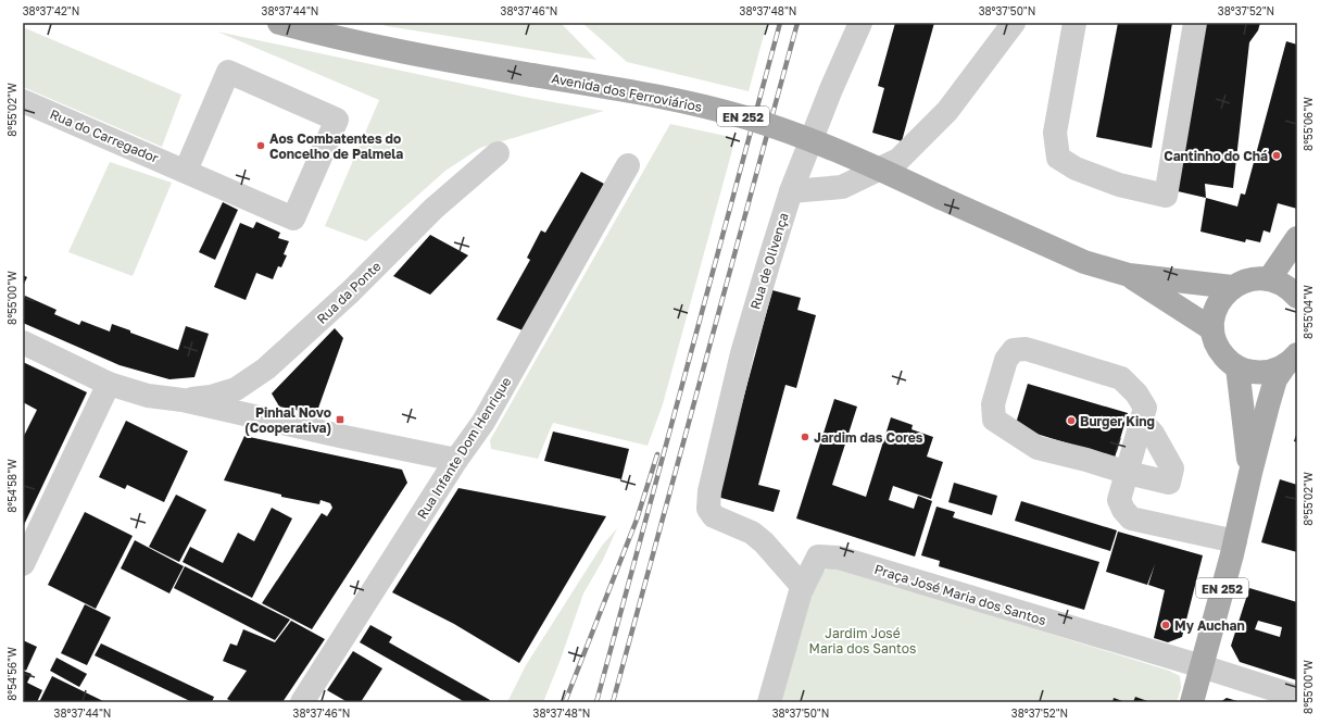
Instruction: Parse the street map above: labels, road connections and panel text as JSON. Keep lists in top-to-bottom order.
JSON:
{
  "streets": {
    "main road": ["Avenida dos Ferroviários", "EN 252"],
    "street": [
      "Rua do Carregador",
      "Rua de Olivença",
      "Rua da Ponte",
      "Rua Infante Dom Henrique",
      "Praça José Maria dos Santos"
    ]
  },
  "crossings": [
    ["Avenida dos Ferroviários", "EN 252"],
    ["EN 252", "Praça José Maria dos Santos"],
    ["Rua de Olivença", "Praça José Maria dos Santos"]
  ],
  "parks": ["Jardim José Maria dos Santos"],
  "places": {
    "other": [
      "Aos Combatentes do Concelho de Palmela",
      "Cantinho do Chá",
      "Burger King",
      "Jardim das Cores",
      "My Auchan"
    ],
    "transit": ["Pinhal Novo (Cooperativa)"]
  },
  "coordinates": [
    "38°37'42\"N",
    "38°37'44\"N",
    "38°37'46\"N",
    "38°37'48\"N",
    "38°37'50\"N",
    "38°37'52\"N",
    "8°55'02\"W",
    "8°55'06\"W",
    "8°55'00\"W",
    "8°55'04\"W",
    "8°54'58\"W",
    "8°54'56\"W"
  ]
}
